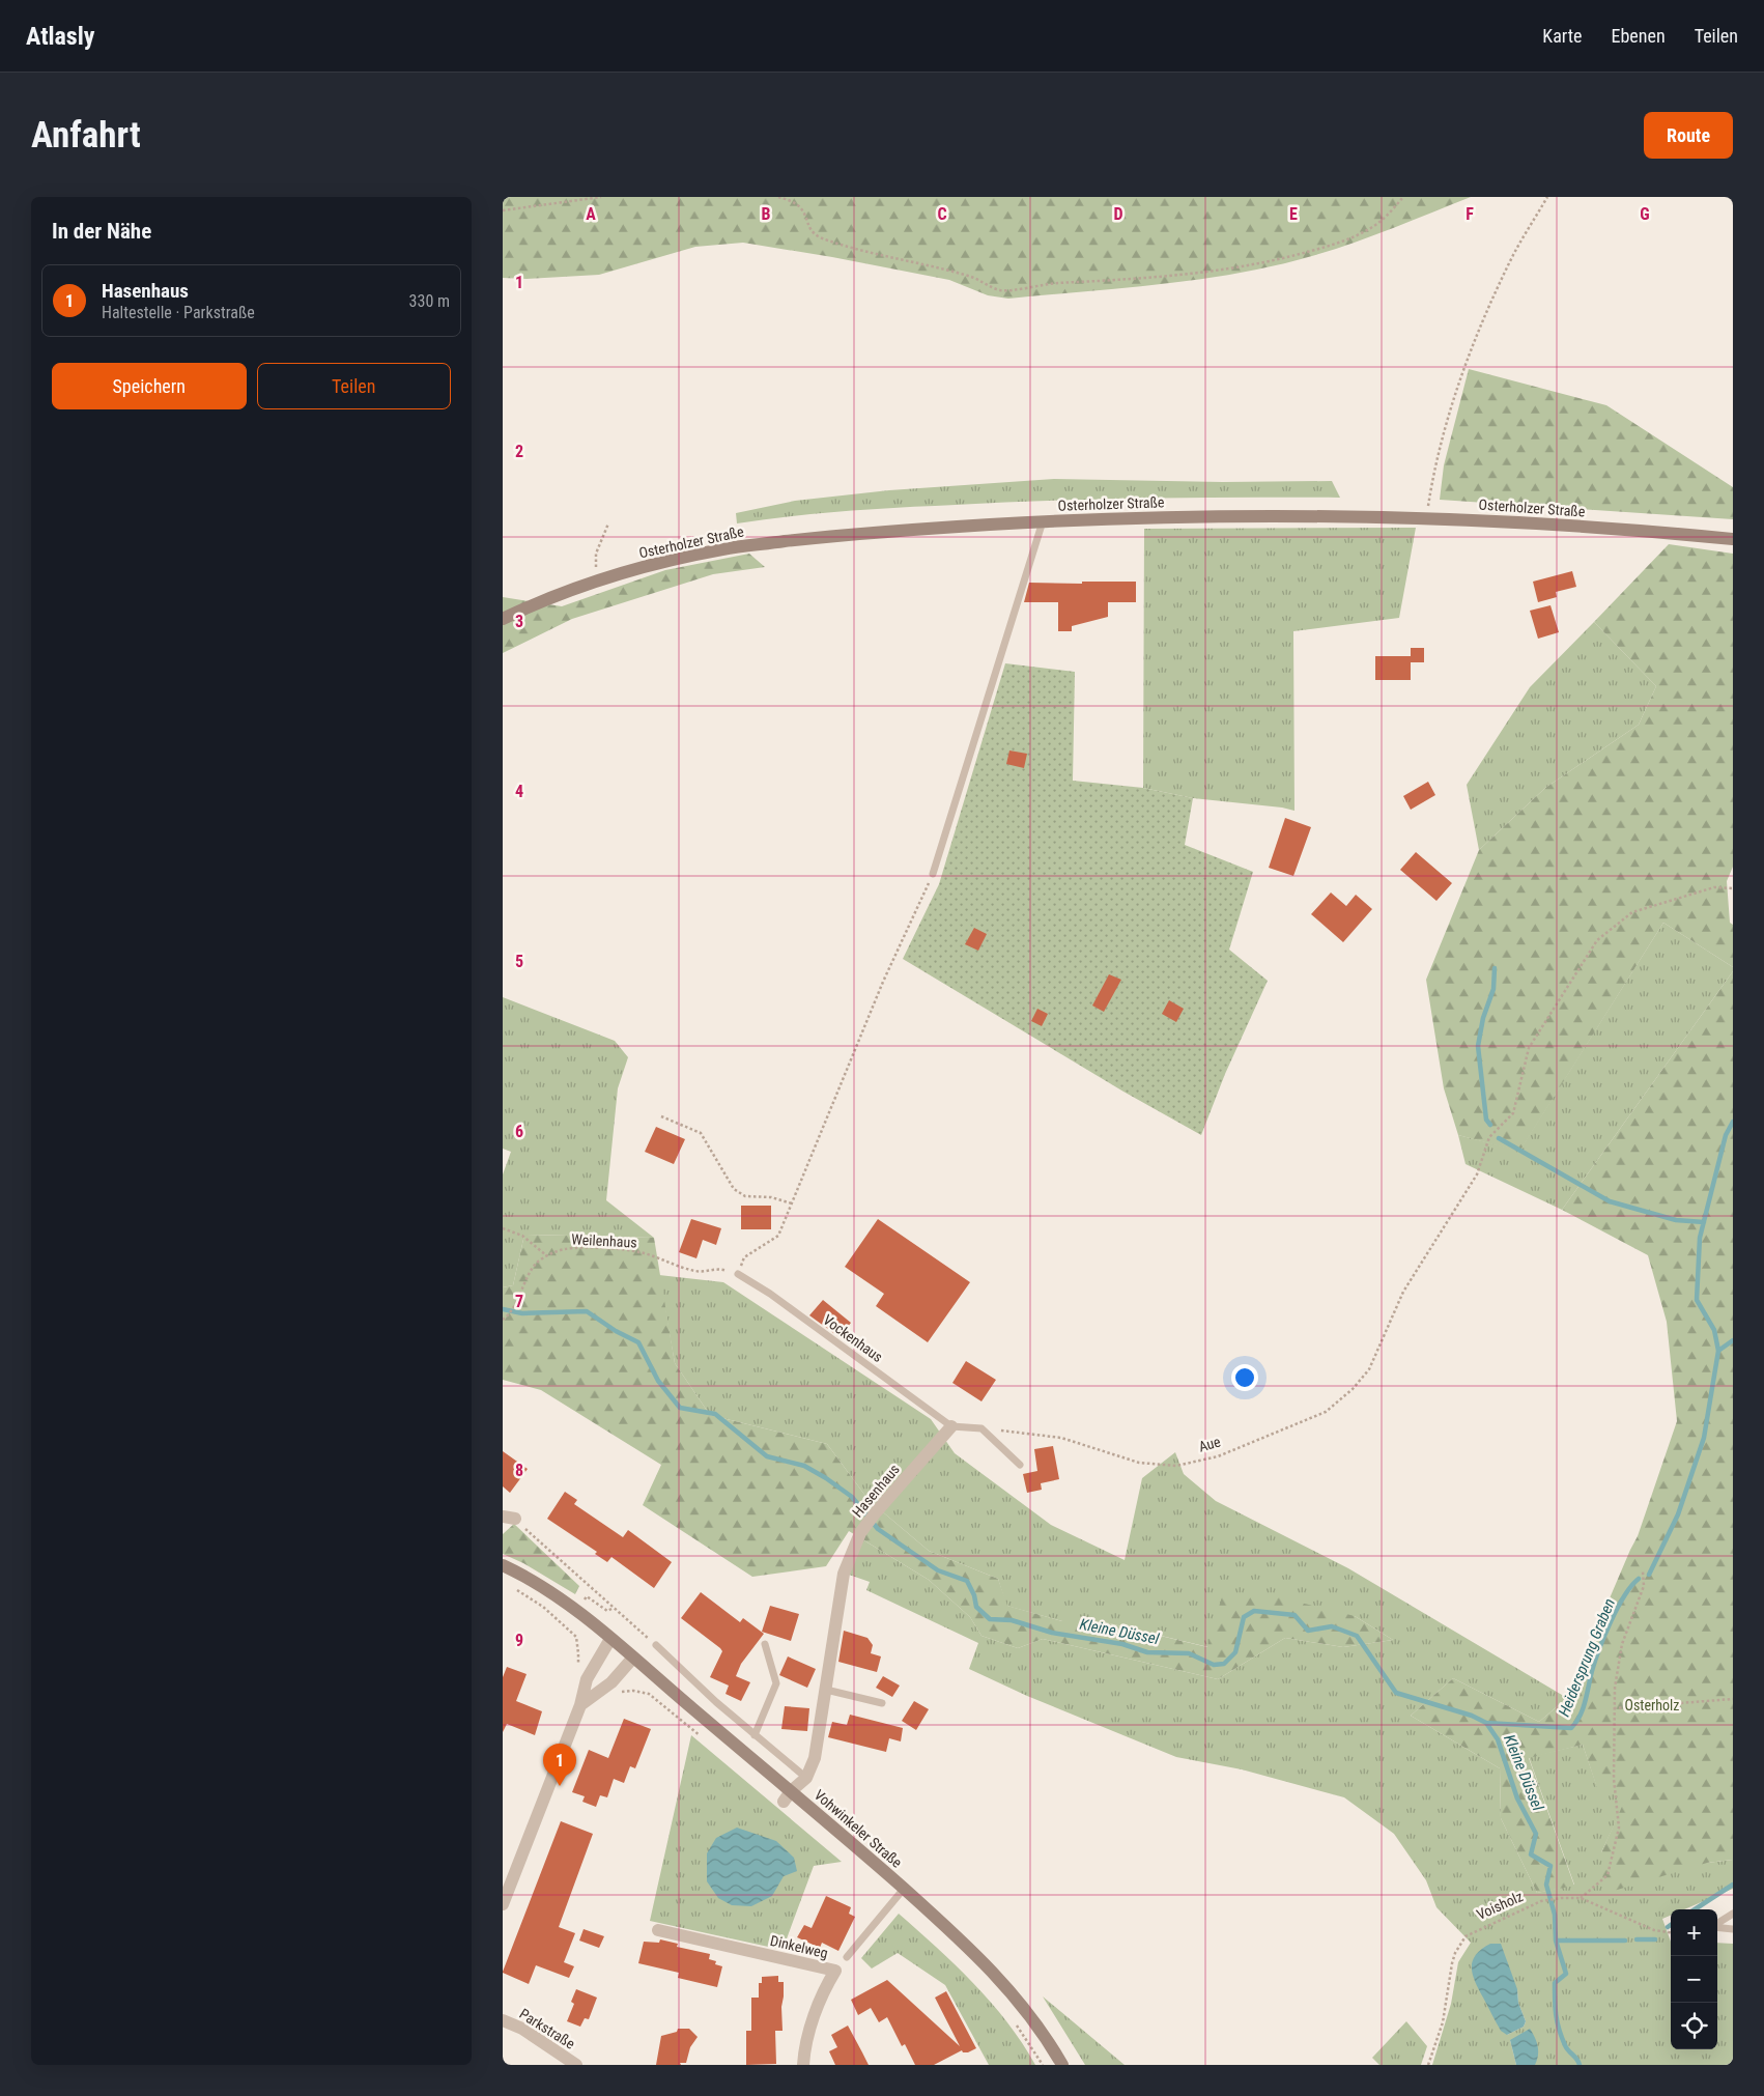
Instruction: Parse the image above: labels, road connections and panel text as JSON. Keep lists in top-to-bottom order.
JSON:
{
  "streets": {
    "main road": ["Osterholzer Straße", "Vohwinkeler Straße"],
    "street": ["Hasenhaus", "Dinkelweg", "Parkstraße"],
    "lane": ["Vockenhaus"],
    "path": ["Weilenhaus", "Aue", "Voisholz"]
  },
  "crossings": [
    ["Weilenhaus", "Vockenhaus"],
    ["Vockenhaus", "Hasenhaus"],
    ["Hasenhaus", "Vohwinkeler Straße"],
    ["Vohwinkeler Straße", "Dinkelweg"]
  ],
  "water": ["Kleine Düssel", "Heidersprung Graben"],
  "parks": ["Osterholz"],
  "page": {
    "header": "Atlasly",
    "nav": ["Karte", "Ebenen", "Teilen"],
    "buttons": [
      "Route",
      ["Speichern", "Teilen"]
    ],
    "title": "Anfahrt",
    "heading": "In der Nähe",
    "list": [
      {
        "mark": "1",
        "name": "Hasenhaus",
        "note": "Haltestelle · Parkstraße",
        "value": "330 m"
      }
    ],
    "pins": "1",
    "map_buttons": ["+", "−"]
  },
  "grid": {
    "columns": [
      "A",
      "B",
      "C",
      "D",
      "E",
      "F",
      "G"
    ],
    "rows": [
      "1",
      "2",
      "3",
      "4",
      "5",
      "6",
      "7",
      "8",
      "9"
    ]
  }
}
